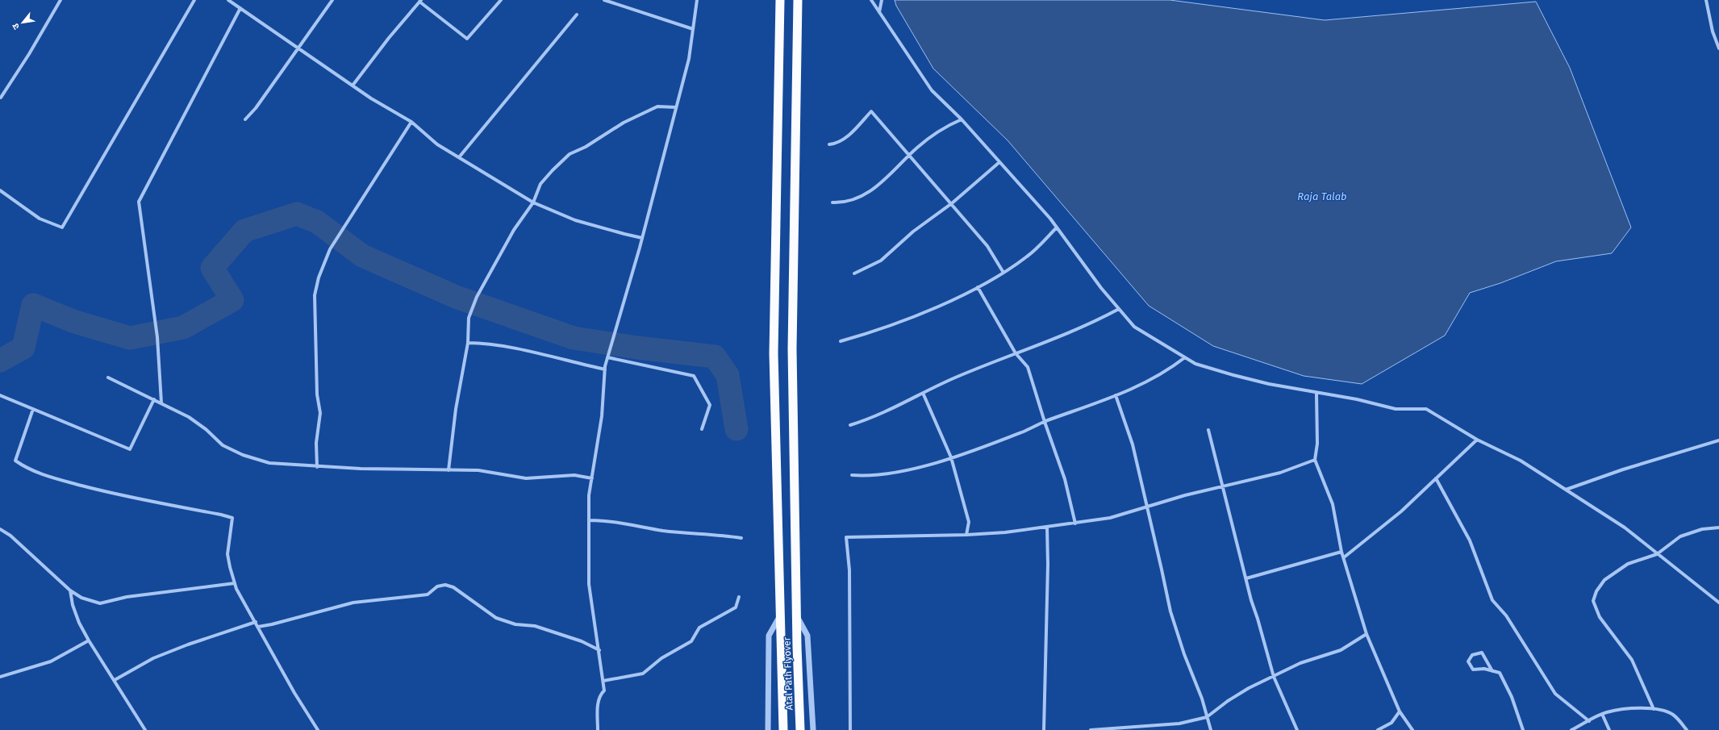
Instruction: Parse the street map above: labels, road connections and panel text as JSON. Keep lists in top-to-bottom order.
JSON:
{
  "streets": {
    "highway": ["Atal Path Flyover"]
  },
  "water": ["Raja Talab"],
  "north": "bottom left"
}
